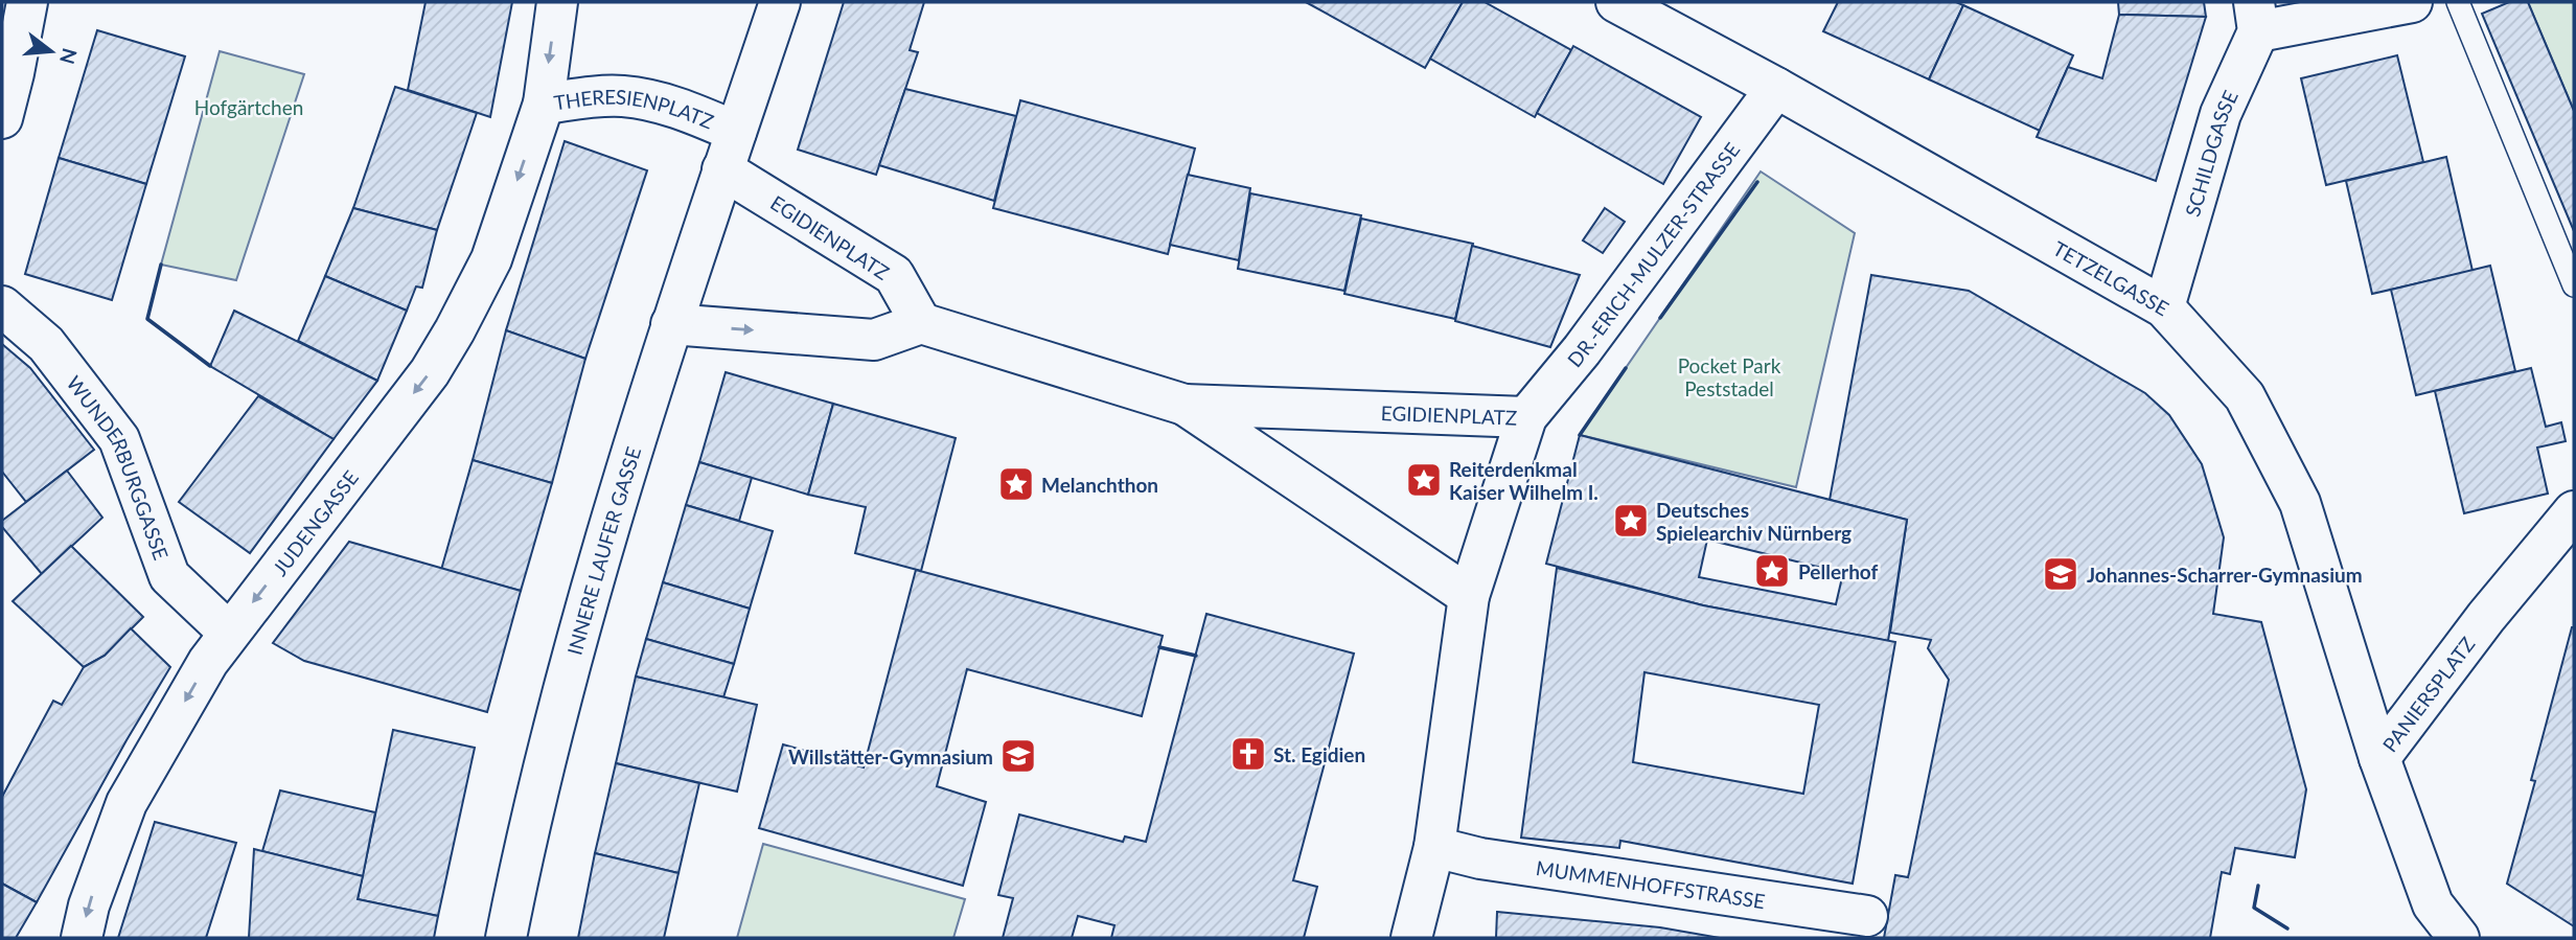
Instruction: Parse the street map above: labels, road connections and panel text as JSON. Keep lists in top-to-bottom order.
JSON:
{
  "streets": {
    "street": [
      "THERESIENPLATZ",
      "SCHILDGASSE",
      "EGIDIENPLATZ",
      "DR.-ERICH-MULZER-STRASSE",
      "TETZELGASSE",
      "WUNDERBURGGASSE",
      "JUDENGASSE",
      "INNERE LAUFER GASSE",
      "PANIERSPLATZ",
      "MUMMENHOFFSTRASSE"
    ]
  },
  "crossings": [
    ["THERESIENPLATZ", "EGIDIENPLATZ"],
    ["THERESIENPLATZ", "JUDENGASSE"],
    ["THERESIENPLATZ", "INNERE LAUFER GASSE"],
    ["SCHILDGASSE", "TETZELGASSE"],
    ["EGIDIENPLATZ", "DR.-ERICH-MULZER-STRASSE"],
    ["EGIDIENPLATZ", "INNERE LAUFER GASSE"],
    ["EGIDIENPLATZ", "MUMMENHOFFSTRASSE"],
    ["DR.-ERICH-MULZER-STRASSE", "TETZELGASSE"],
    ["TETZELGASSE", "PANIERSPLATZ"],
    ["WUNDERBURGGASSE", "JUDENGASSE"]
  ],
  "one_way": ["JUDENGASSE"],
  "parks": ["Hofgärtchen", "Pocket Park Peststadel"],
  "places": {
    "place": [
      "Reiterdenkmal Kaiser Wilhelm I.",
      "Melanchthon",
      "Deutsches Spielearchiv Nürnberg",
      "Pellerhof"
    ],
    "school or university": ["Johannes-Scharrer-Gymnasium", "Willstätter-Gymnasium"],
    "church": ["St. Egidien"]
  },
  "north": "right"
}
